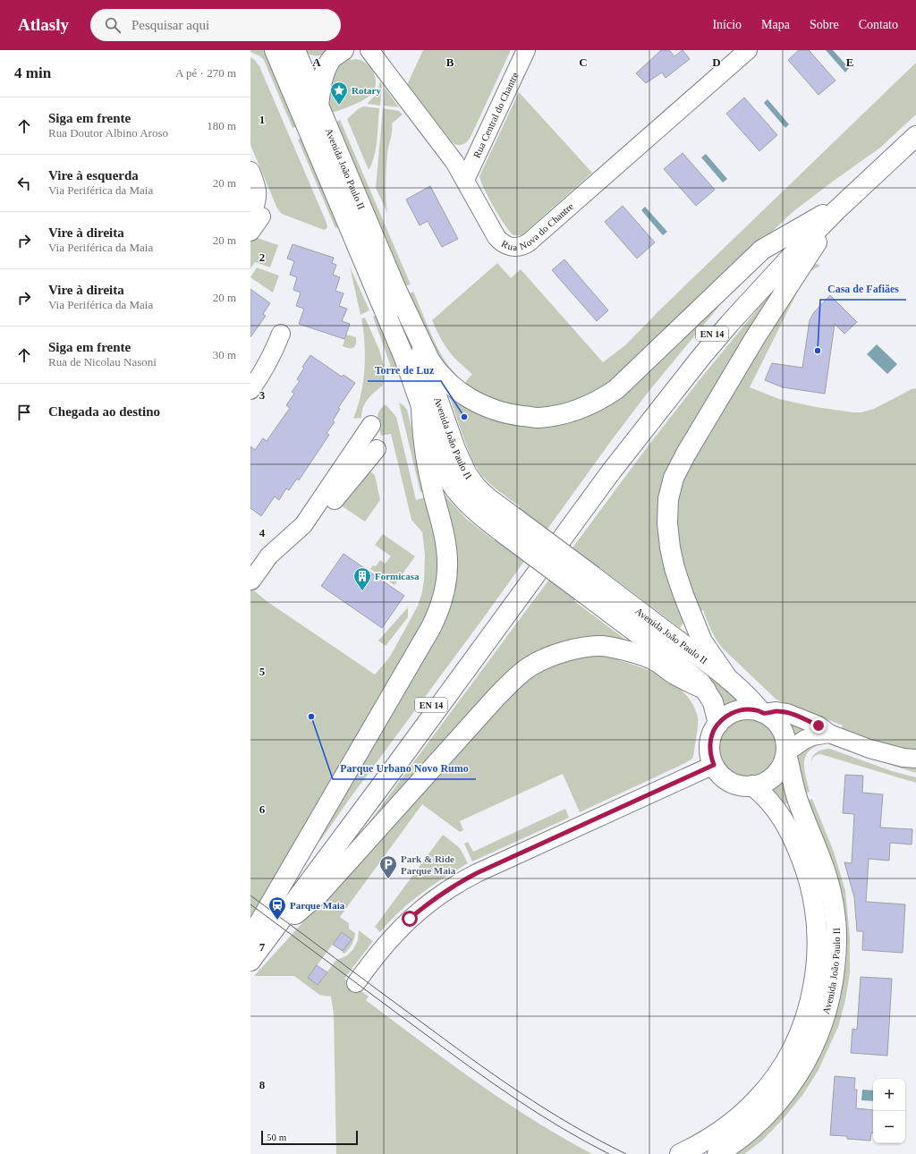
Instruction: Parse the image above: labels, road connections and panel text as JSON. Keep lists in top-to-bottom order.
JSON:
{
  "streets": {
    "main road": ["Avenida João Paulo II", "EN 14"],
    "street": ["Rua Central do Chantre", "Rua Nova do Chantre"]
  },
  "crossings": [
    ["Rua Central do Chantre", "Rua Nova do Chantre"]
  ],
  "places": {
    "place": ["Rotary"],
    "other": ["Casa de Fafiães", "Torre de Luz", "Parque Urbano Novo Rumo"],
    "building": ["Formicasa"],
    "parking": ["Park & Ride Parque Maia"],
    "station": ["Parque Maia"]
  },
  "scale_bar": "50 m",
  "page": {
    "header": "Atlasly",
    "search": "Pesquisar aqui",
    "nav": [
      "Início",
      "Mapa",
      "Sobre",
      "Contato"
    ],
    "heading": ["4 min", "A pé · 270 m"],
    "list": [
      ["Siga em frente", "Rua Doutor Albino Aroso", "180 m"],
      ["Vire à esquerda", "Via Periférica da Maia", "20 m"],
      ["Vire à direita", "Via Periférica da Maia", "20 m"],
      ["Vire à direita", "Via Periférica da Maia", "20 m"],
      ["Siga em frente", "Rua de Nicolau Nasoni", "30 m"],
      "Chegada ao destino"
    ],
    "map_buttons": ["+", "−"],
    "scale": "50 m"
  },
  "grid": {
    "columns": [
      "A",
      "B",
      "C",
      "D",
      "E"
    ],
    "rows": [
      "1",
      "2",
      "3",
      "4",
      "5",
      "6",
      "7",
      "8"
    ]
  }
}
